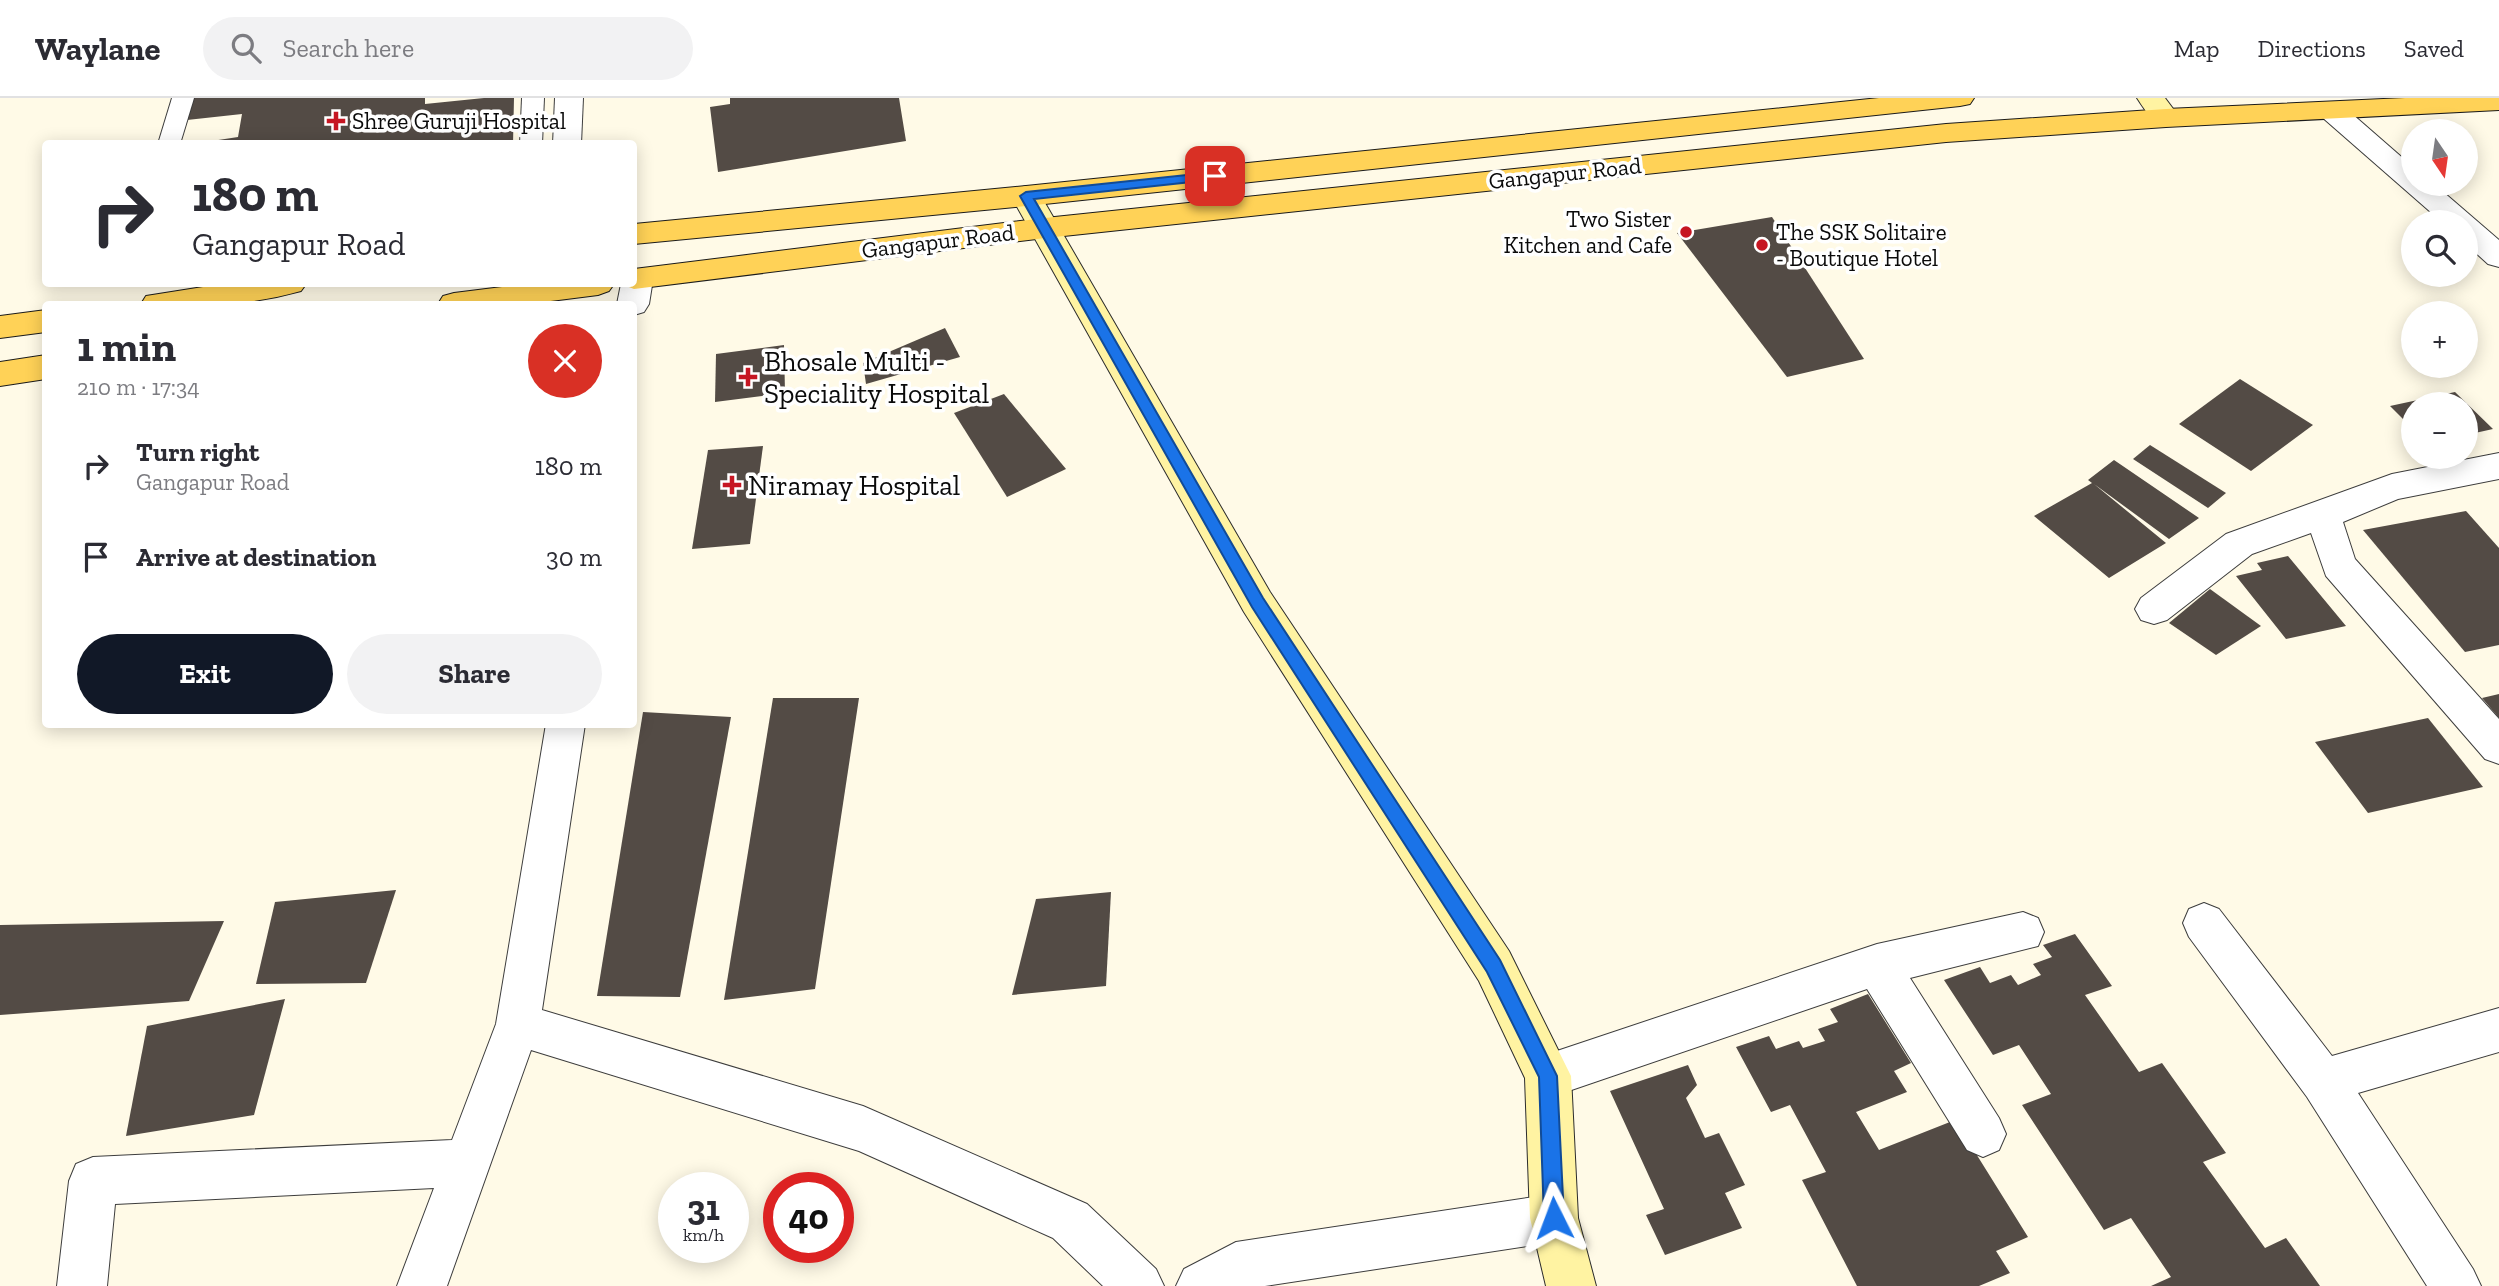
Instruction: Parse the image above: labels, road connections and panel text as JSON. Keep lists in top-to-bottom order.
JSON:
{
  "streets": {
    "main road": ["Gangapur Road"]
  },
  "places": {
    "health": ["Shree Guruji Hospital", "Bhosale Multi - Speciality Hospital", "Niramay Hospital"],
    "other": ["Two Sister Kitchen and Cafe", "The SSK Solitaire - Boutique Hotel"]
  },
  "north": "bottom",
  "page": {
    "header": "Waylane",
    "search": "Search here",
    "nav": ["Map", "Directions", "Saved"],
    "map_buttons": ["+", "−"],
    "turn": ["180 m", "Gangapur Road"],
    "heading": ["1 min", "210 m · 17:34"],
    "list": [
      {
        "name": "Turn right",
        "note": "Gangapur Road",
        "value": "180 m"
      },
      {
        "name": "Arrive at destination",
        "value": "30 m"
      }
    ],
    "buttons": ["Exit", "Share"],
    "speed": "31 km/h",
    "limit": "40"
  }
}
